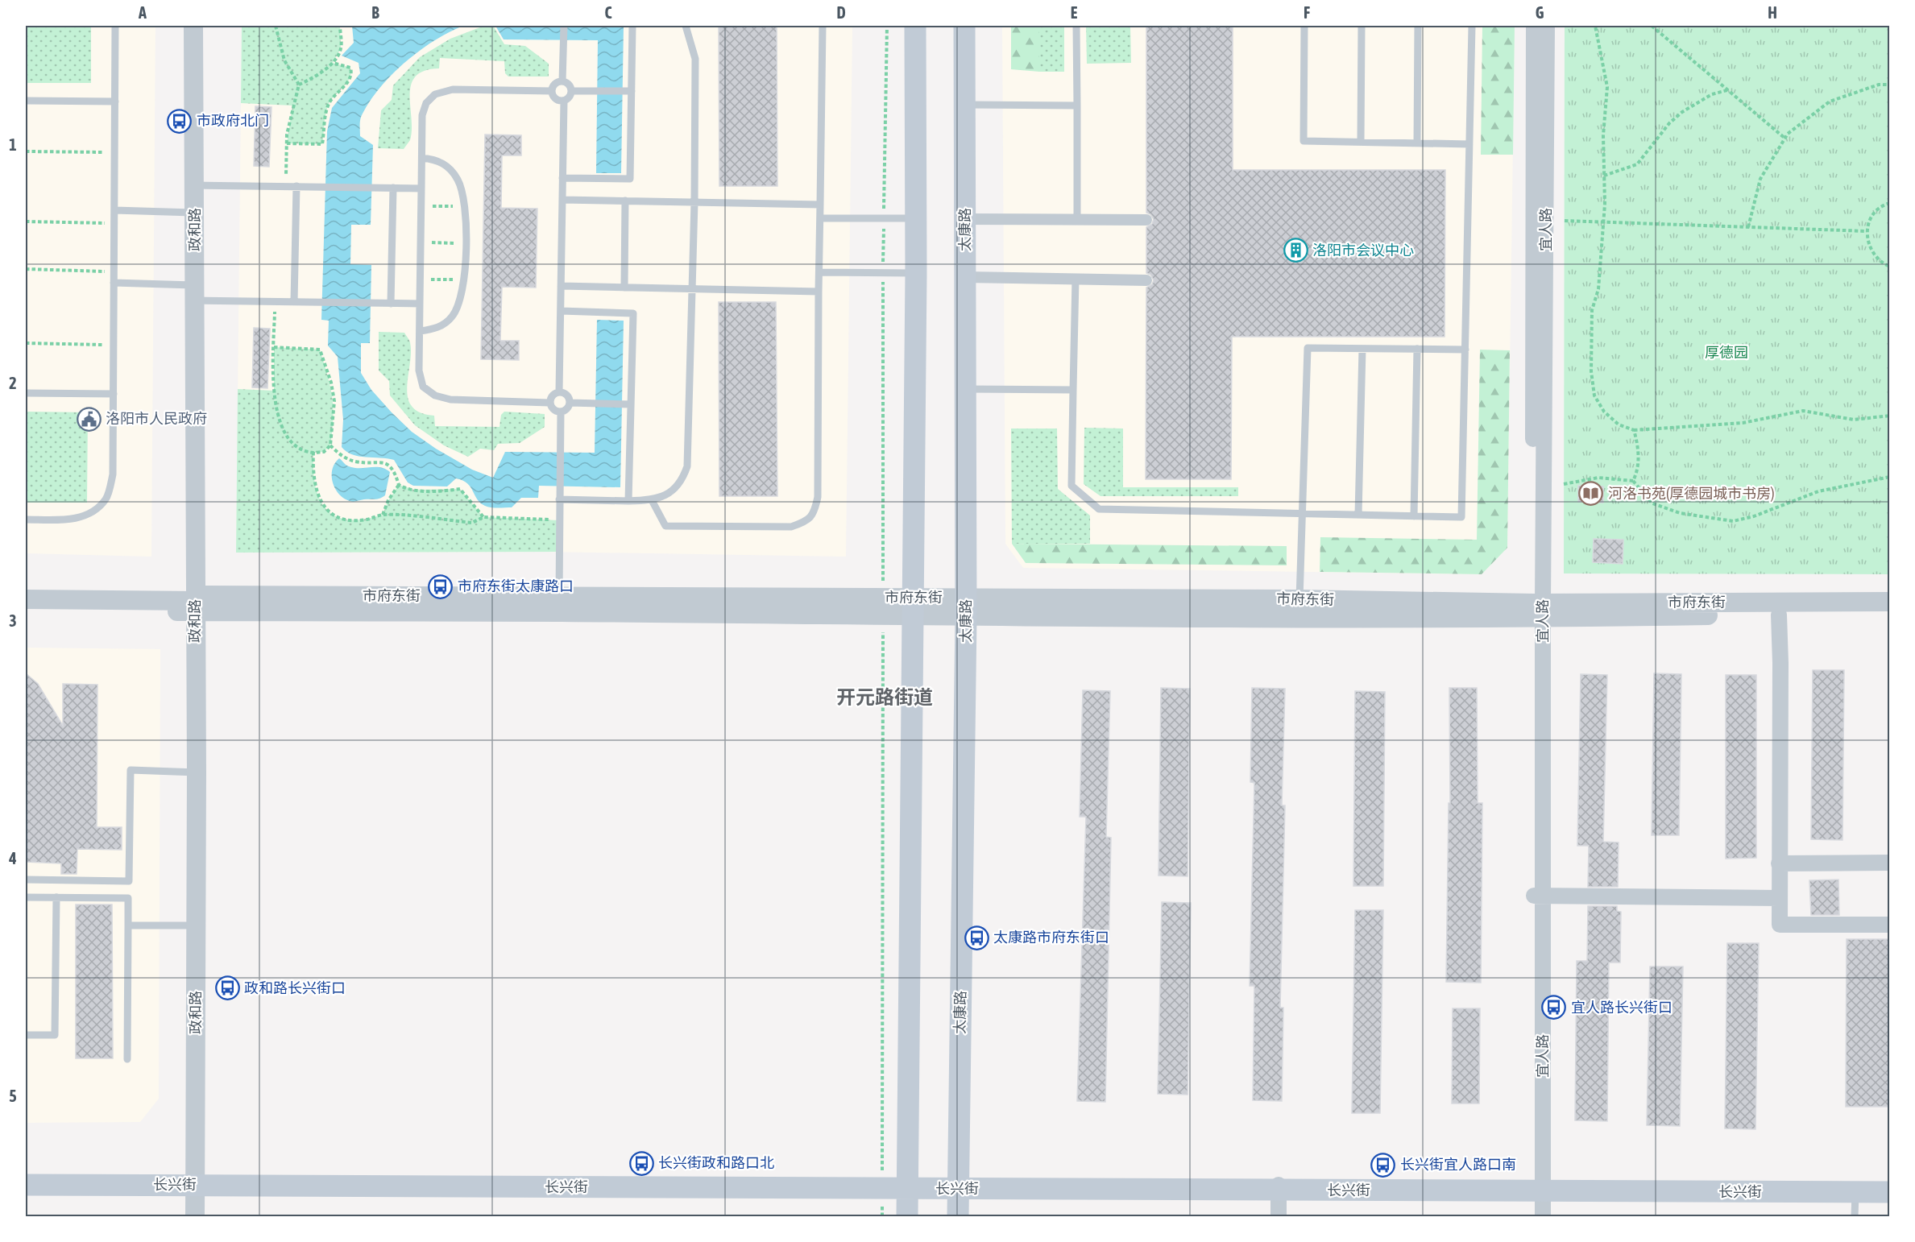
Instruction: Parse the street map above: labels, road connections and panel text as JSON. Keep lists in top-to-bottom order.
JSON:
{
  "streets": {
    "main road": ["太康路", "长兴街"],
    "street": ["政和路", "宜人路", "市府东街"]
  },
  "crossings": [
    ["政和路", "市府东街"],
    ["政和路", "长兴街"],
    ["太康路", "市府东街"],
    ["太康路", "长兴街"],
    ["宜人路", "市府东街"],
    ["宜人路", "长兴街"]
  ],
  "districts": ["开元路街道"],
  "parks": ["厚德园"],
  "places": {
    "bus stop": [
      "市政府北门",
      "市府东街太康路口",
      "太康路市府东街口",
      "政和路长兴街口",
      "宜人路长兴街口",
      "长兴街政和路口北",
      "长兴街宜人路口南"
    ],
    "building": ["洛阳市会议中心"],
    "public building": ["洛阳市人民政府"],
    "library": ["河洛书苑(厚德园城市书房)"]
  },
  "grid": {
    "columns": [
      "A",
      "B",
      "C",
      "D",
      "E",
      "F",
      "G",
      "H"
    ],
    "rows": [
      "1",
      "2",
      "3",
      "4",
      "5"
    ]
  }
}
